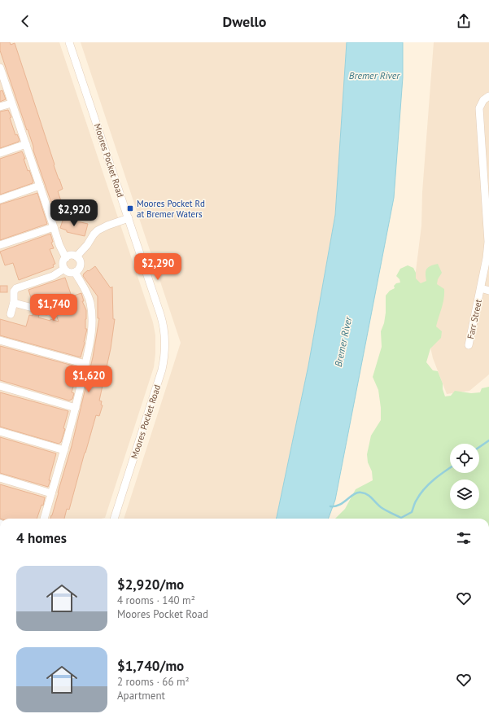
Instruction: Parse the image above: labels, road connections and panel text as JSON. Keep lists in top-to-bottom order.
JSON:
{
  "streets": {
    "street": ["Moores Pocket Road", "Farr Street"]
  },
  "water": ["Bremer River"],
  "places": {
    "transit": ["Moores Pocket Rd at Bremer Waters"]
  },
  "page": {
    "header": "Dwello",
    "price": [
      "$2,920",
      "$2,290",
      "$1,740",
      "$1,620"
    ],
    "heading": "4 homes",
    "list": [
      {
        "name": "$2,920/mo",
        "note": "4 rooms · 140 m² · Moores Pocket Road"
      },
      {
        "name": "$1,740/mo",
        "note": "2 rooms · 66 m² · Apartment"
      }
    ]
  }
}
